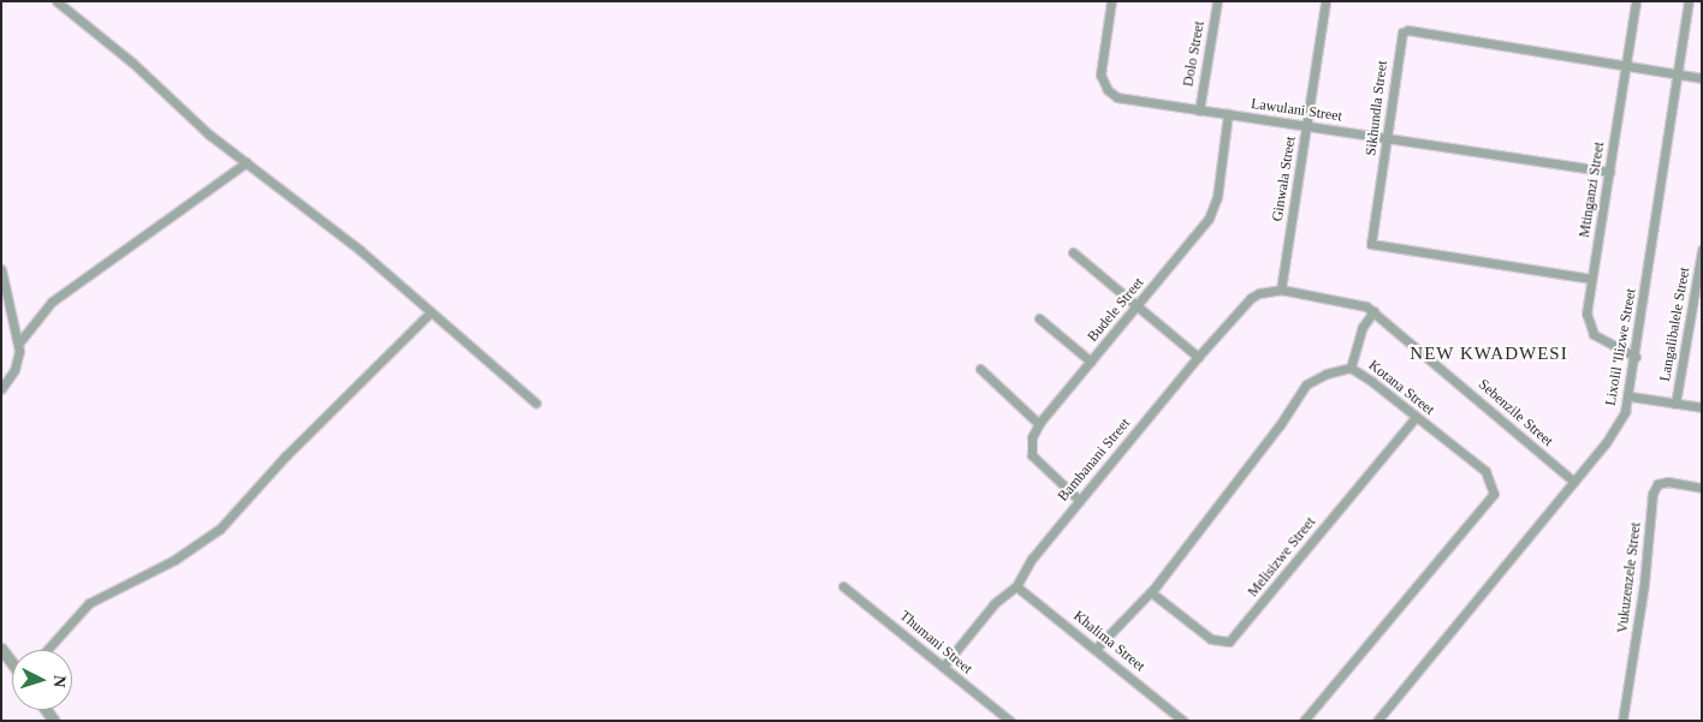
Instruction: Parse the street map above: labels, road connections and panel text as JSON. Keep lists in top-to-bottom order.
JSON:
{
  "streets": {
    "street": [
      "Dolo Street",
      "Sikhundla Street",
      "Lawulani Street",
      "Ginwala Street",
      "Mtinganzi Street",
      "Budele Street",
      "Langalibalele Street",
      "Lixolil 'Ilizwe Street",
      "Kotana Street",
      "Sebenzile Street",
      "Bambanani Street",
      "Melisizwe Street",
      "Vukuzenzele Street",
      "Khalima Street",
      "Thumani Street"
    ]
  },
  "crossings": [
    ["Dolo Street", "Lawulani Street"],
    ["Sikhundla Street", "Lawulani Street"],
    ["Sikhundla Street", "Mtinganzi Street"],
    ["Sikhundla Street", "Lixolil 'Ilizwe Street"],
    ["Lawulani Street", "Ginwala Street"],
    ["Lawulani Street", "Mtinganzi Street"],
    ["Lawulani Street", "Budele Street"],
    ["Ginwala Street", "Sebenzile Street"],
    ["Ginwala Street", "Bambanani Street"],
    ["Mtinganzi Street", "Lixolil 'Ilizwe Street"],
    ["Budele Street", "Bambanani Street"],
    ["Lixolil 'Ilizwe Street", "Sebenzile Street"],
    ["Kotana Street", "Melisizwe Street"],
    ["Kotana Street", "Khalima Street"],
    ["Sebenzile Street", "Bambanani Street"],
    ["Bambanani Street", "Khalima Street"],
    ["Bambanani Street", "Thumani Street"]
  ],
  "districts": ["NEW KWADWESI"],
  "north": "right"
}
